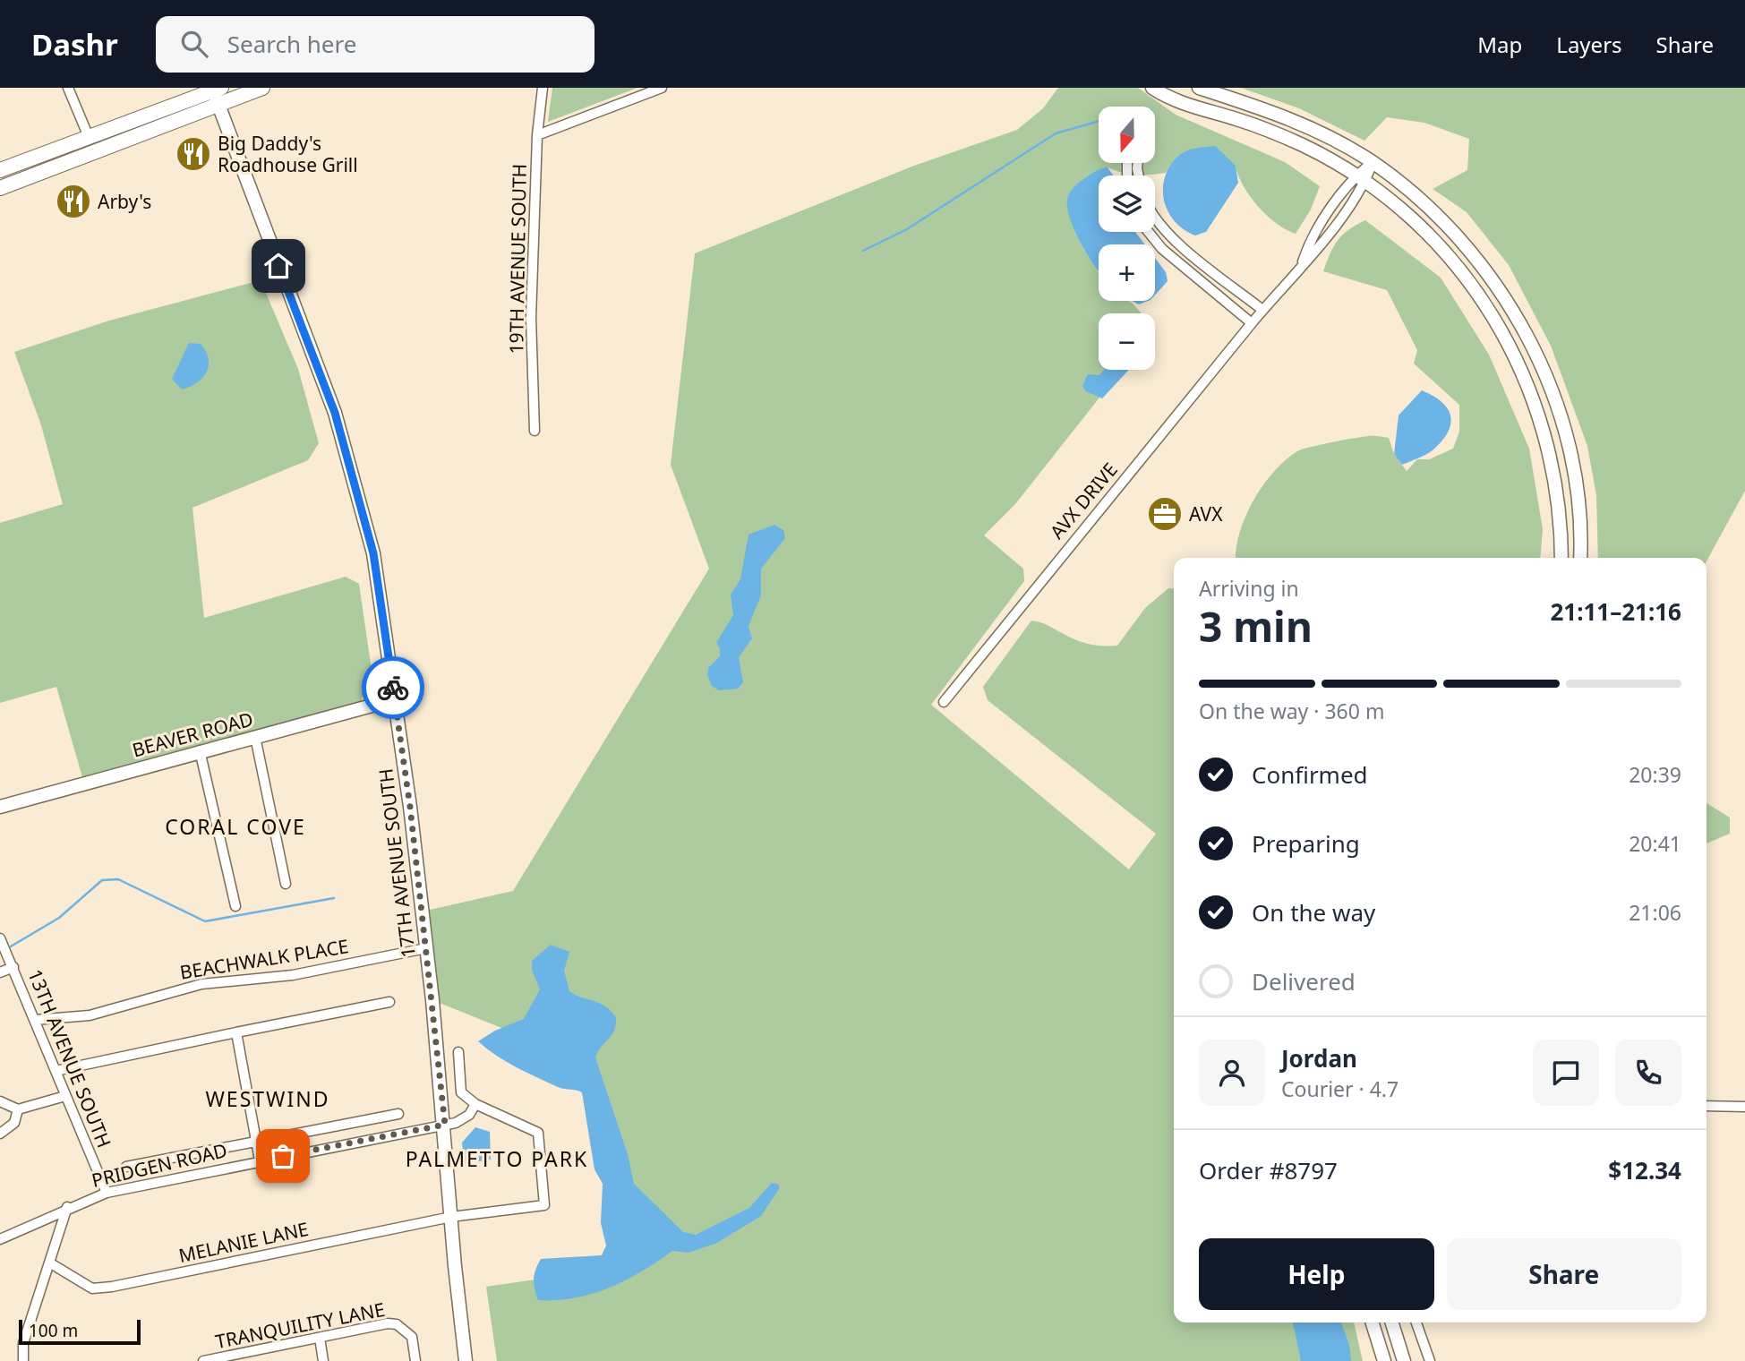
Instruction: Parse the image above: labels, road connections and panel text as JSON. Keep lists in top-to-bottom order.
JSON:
{
  "streets": {
    "street": [
      "19TH AVENUE SOUTH",
      "AVX DRIVE",
      "BEAVER ROAD",
      "17TH AVENUE SOUTH",
      "BEACHWALK PLACE",
      "13TH AVENUE SOUTH",
      "PRIDGEN ROAD",
      "MELANIE LANE",
      "TRANQUILITY LANE"
    ]
  },
  "crossings": [
    ["BEAVER ROAD", "17TH AVENUE SOUTH"],
    ["17TH AVENUE SOUTH", "BEACHWALK PLACE"],
    ["17TH AVENUE SOUTH", "PRIDGEN ROAD"],
    ["17TH AVENUE SOUTH", "MELANIE LANE"],
    ["BEACHWALK PLACE", "13TH AVENUE SOUTH"],
    ["13TH AVENUE SOUTH", "PRIDGEN ROAD"],
    ["PRIDGEN ROAD", "MELANIE LANE"]
  ],
  "districts": ["CORAL COVE", "WESTWIND", "PALMETTO PARK"],
  "places": {
    "restaurant": ["Big Daddy's Roadhouse Grill", "Arby's"],
    "office": ["AVX"]
  },
  "scale_bar": "100 m",
  "north": "bottom",
  "page": {
    "header": "Dashr",
    "search": "Search here",
    "nav": ["Map", "Layers", "Share"],
    "map_buttons": ["+", "−"],
    "heading": ["3 min", "Arriving in", "21:11–21:16"],
    "panel": [
      "Jordan",
      "Courier · 4.7",
      "Order #8797",
      "$12.34"
    ],
    "bar": "On the way · 360 m",
    "list": [
      ["Confirmed", "20:39"],
      ["Preparing", "20:41"],
      ["On the way", "21:06"],
      "Delivered"
    ],
    "buttons": ["Help", "Share"],
    "scale": "100 m"
  }
}
